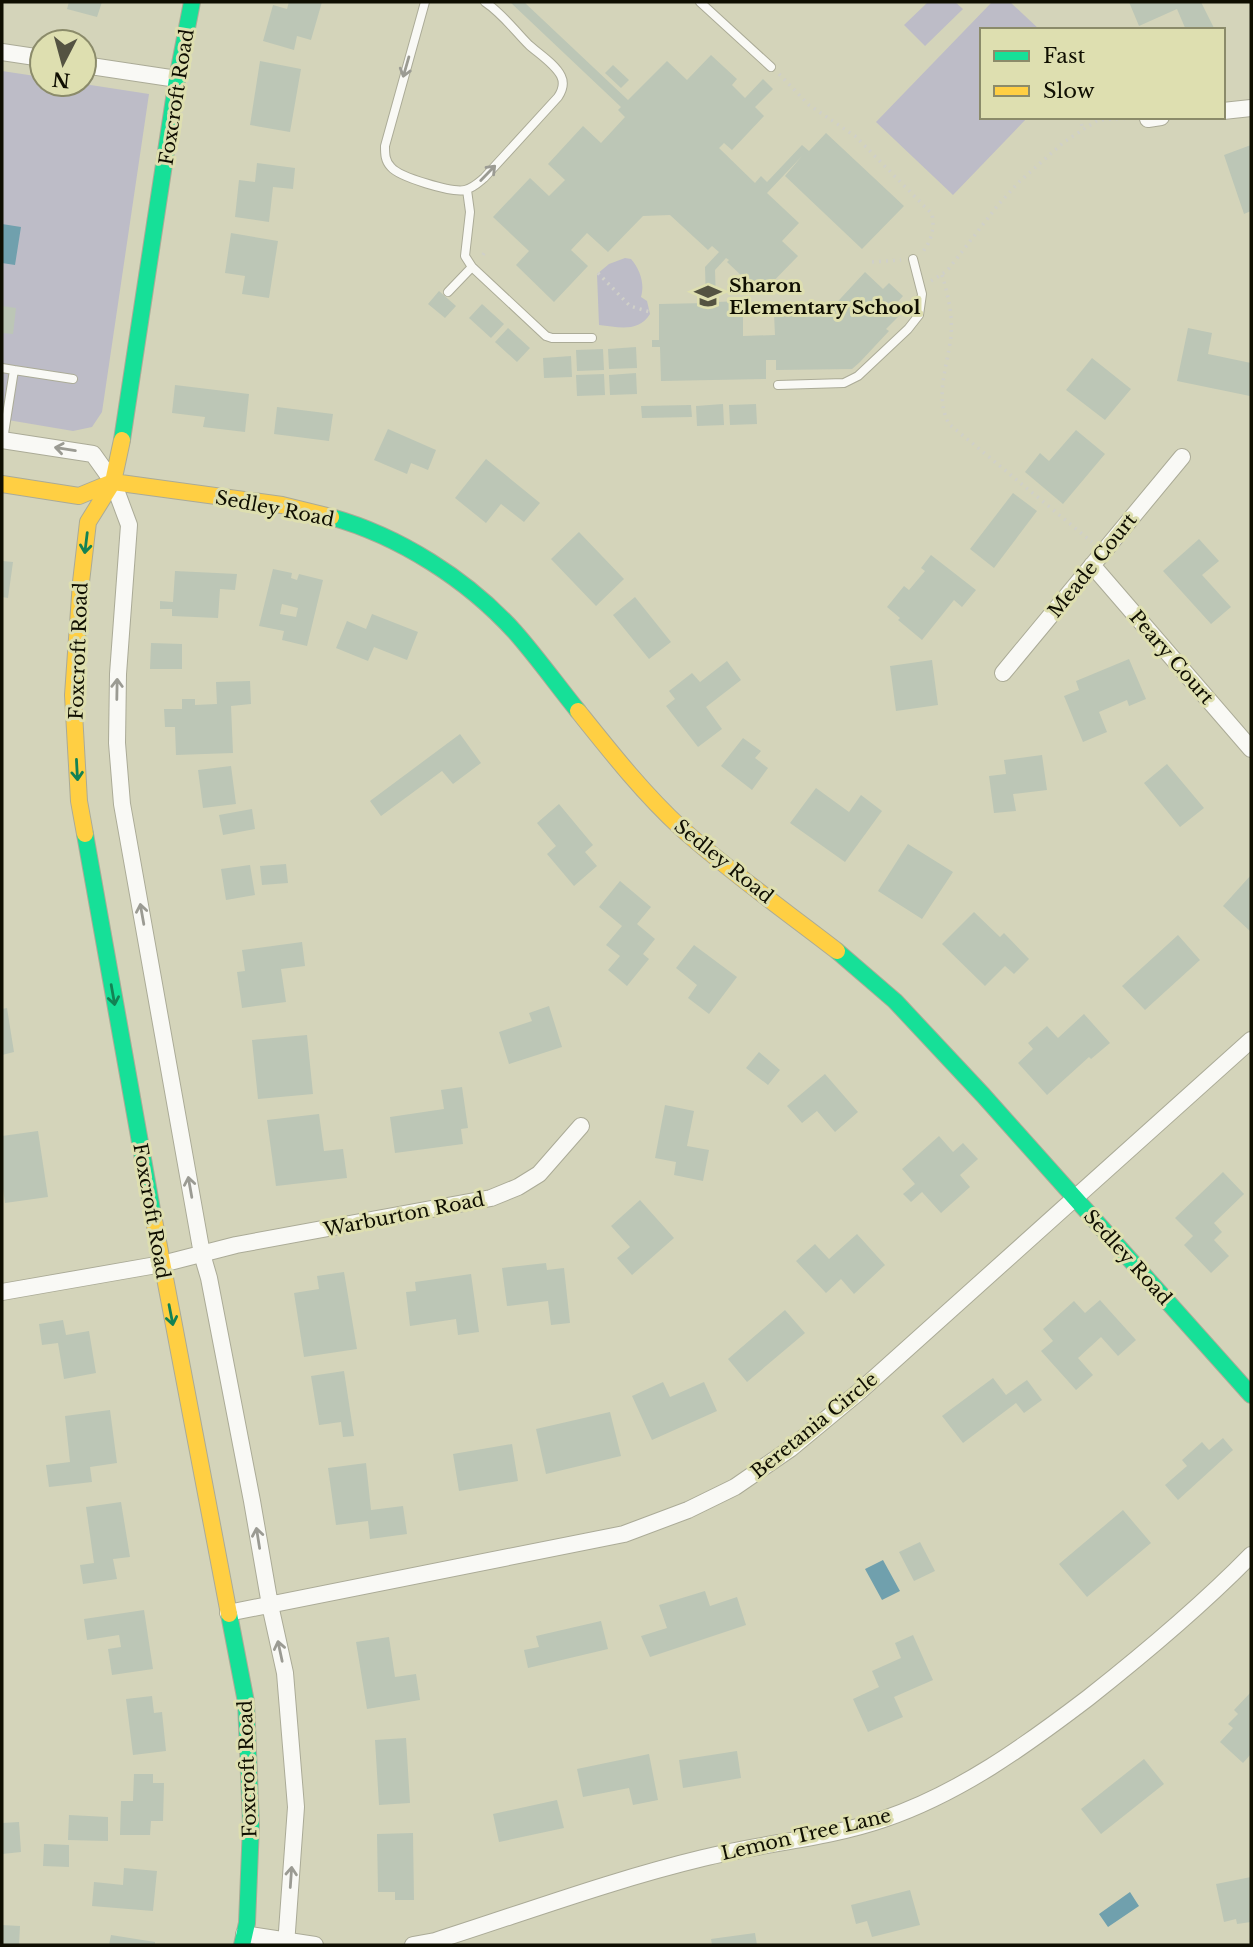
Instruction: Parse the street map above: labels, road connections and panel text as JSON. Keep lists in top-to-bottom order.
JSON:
{
  "streets": {
    "street": [
      "Foxcroft Road",
      "Sedley Road",
      "Meade Court",
      "Peary Court",
      "Warburton Road",
      "Beretania Circle",
      "Lemon Tree Lane"
    ]
  },
  "crossings": [
    ["Foxcroft Road", "Sedley Road"],
    ["Foxcroft Road", "Warburton Road"],
    ["Foxcroft Road", "Beretania Circle"],
    ["Sedley Road", "Beretania Circle"],
    ["Meade Court", "Peary Court"]
  ],
  "places": {
    "school or university": ["Sharon Elementary School"]
  },
  "legend": ["Fast", "Slow"],
  "north": "bottom"
}
